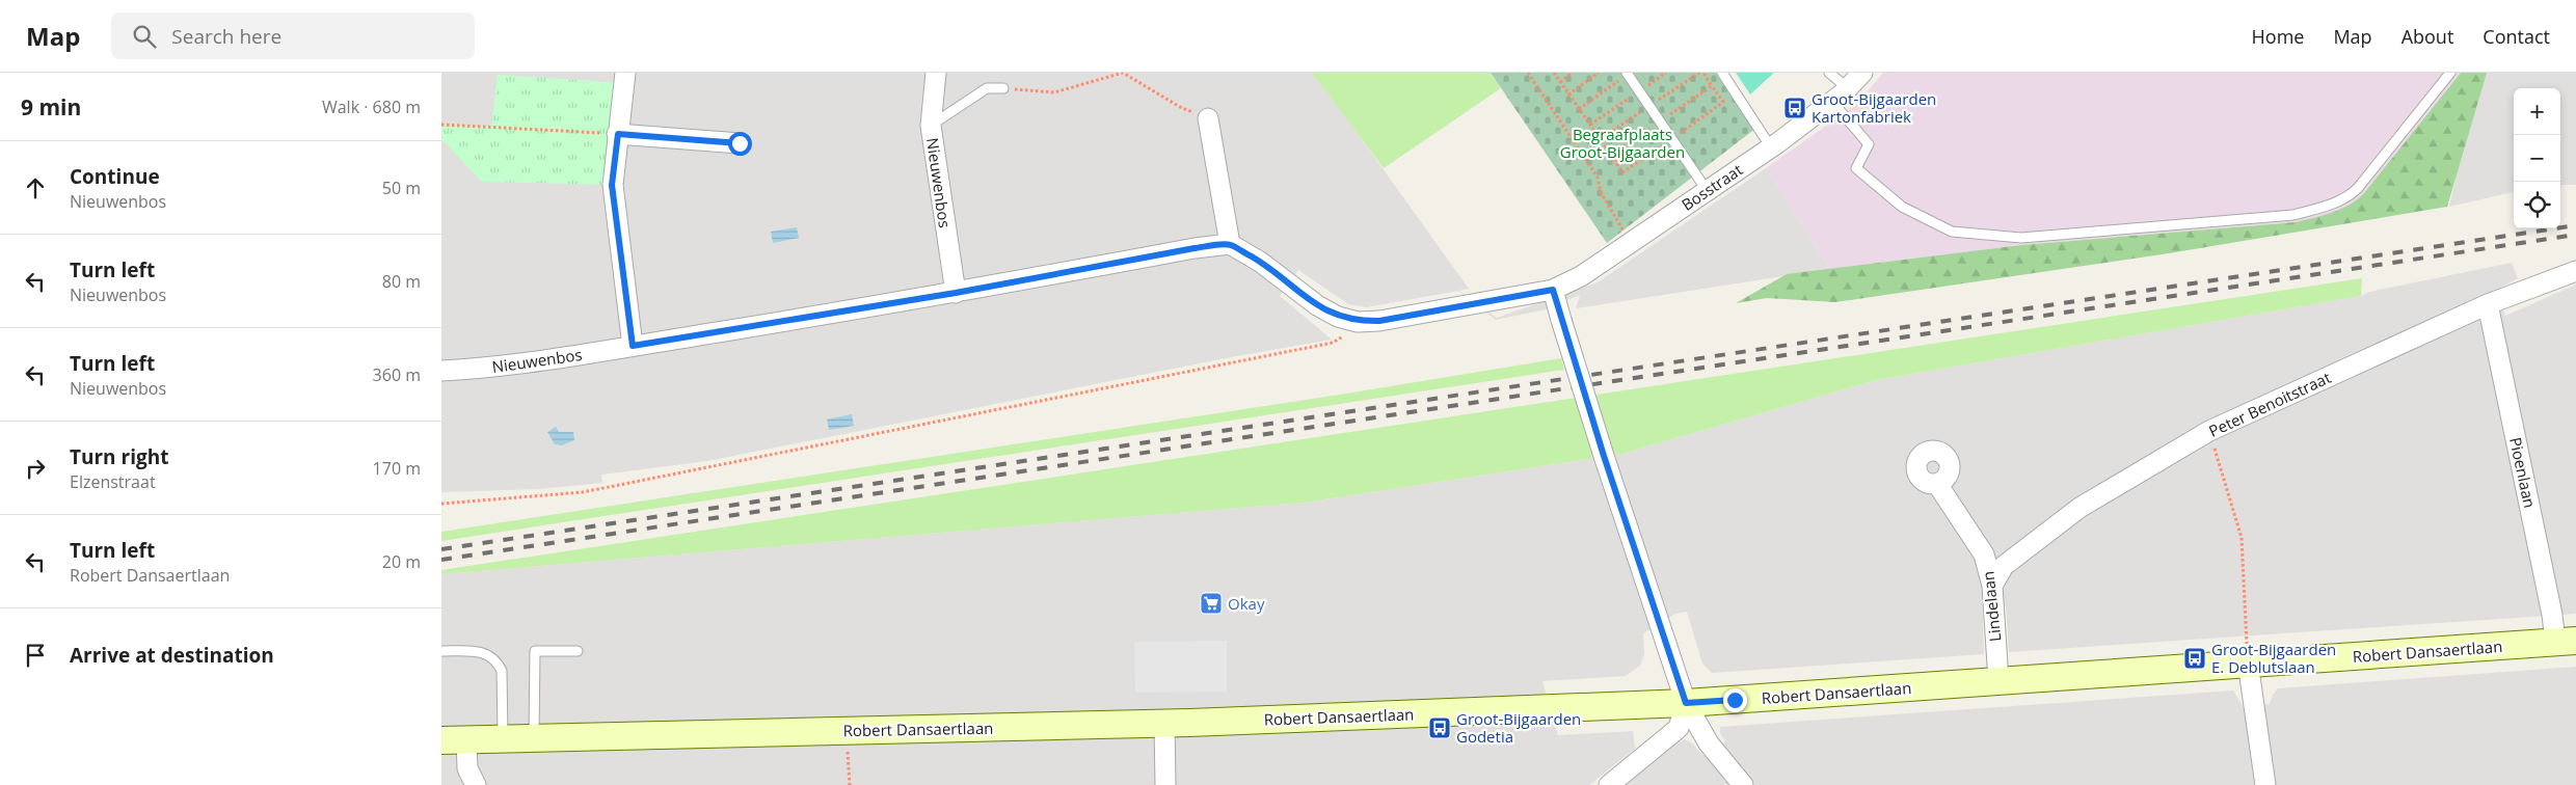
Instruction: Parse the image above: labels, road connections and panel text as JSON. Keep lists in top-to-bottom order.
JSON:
{
  "streets": {
    "street": [
      "Nieuwenbos",
      "Bosstraat",
      "Peter Benoitstraat",
      "Pioenlaan",
      "Lindelaan",
      "Robert Dansaertlaan"
    ]
  },
  "crossings": [
    ["Peter Benoitstraat", "Pioenlaan"],
    ["Peter Benoitstraat", "Lindelaan"],
    ["Pioenlaan", "Robert Dansaertlaan"],
    ["Lindelaan", "Robert Dansaertlaan"]
  ],
  "parks": ["Begraafplaats Groot-Bijgaarden"],
  "places": {
    "bus stop": ["Groot-Bijgaarden Kartonfabriek", "Groot-Bijgaarden E. Deblutslaan", "Groot-Bijgaarden Godetia"],
    "supermarket": ["Okay"]
  },
  "page": {
    "header": "Map",
    "search": "Search here",
    "nav": [
      "Home",
      "Map",
      "About",
      "Contact"
    ],
    "heading": ["9 min", "Walk · 680 m"],
    "map_buttons": ["+", "−"],
    "list": [
      ["Continue", "Nieuwenbos", "50 m"],
      ["Turn left", "Nieuwenbos", "80 m"],
      ["Turn left", "Nieuwenbos", "360 m"],
      ["Turn right", "Elzenstraat", "170 m"],
      ["Turn left", "Robert Dansaertlaan", "20 m"],
      "Arrive at destination"
    ]
  }
}
